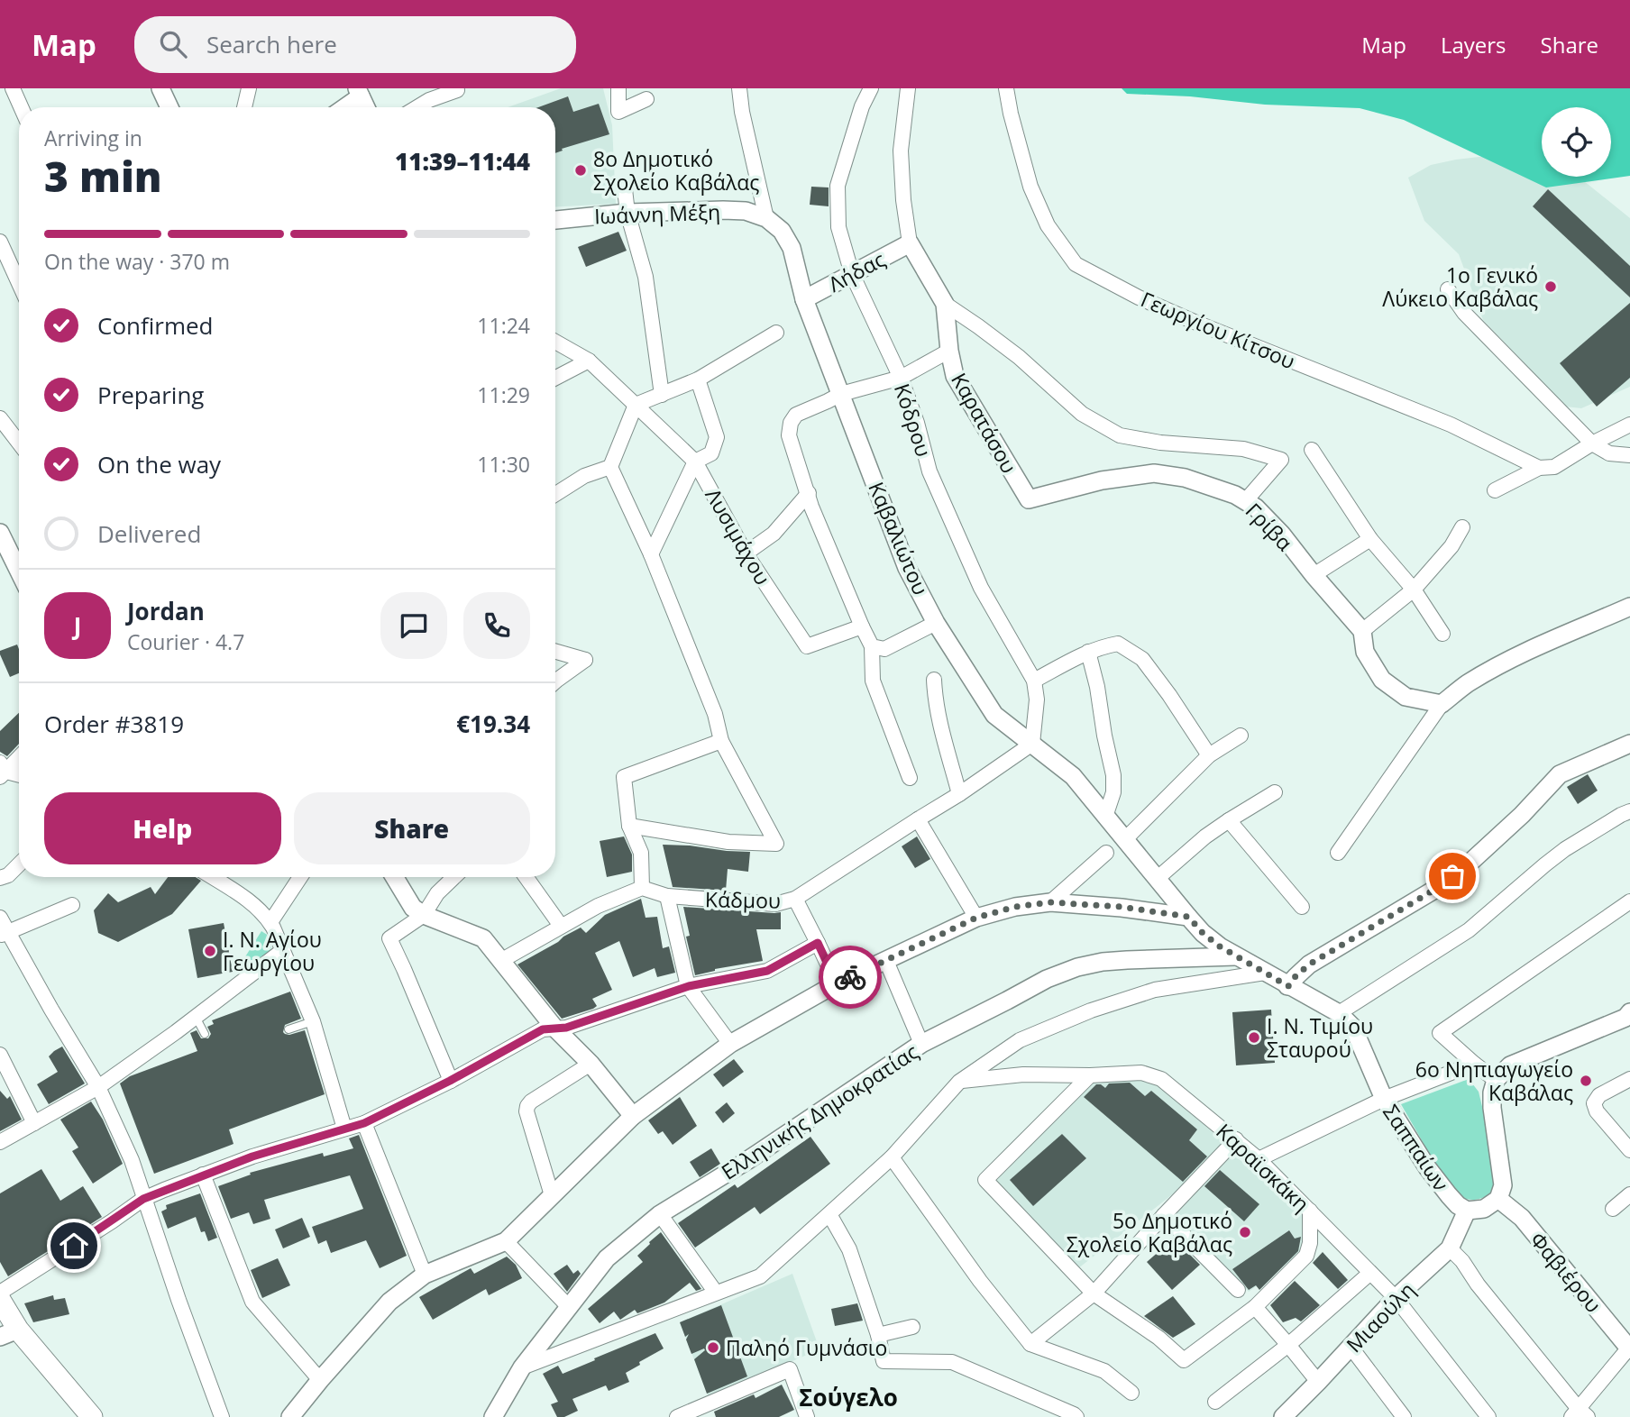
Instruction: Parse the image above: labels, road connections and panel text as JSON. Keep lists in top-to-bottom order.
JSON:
{
  "streets": {
    "street": [
      "Ιωάννη Μέξη",
      "Λήδας",
      "Γεωργίου Κίτσου",
      "Κόδρου",
      "Καρατάσου",
      "Γρίβα",
      "Λυσιμάχου",
      "Καβαλιώτου",
      "Κάδμου",
      "Ελληνικής Δημοκρατίας",
      "Σαππαίων",
      "Καραϊσκάκη",
      "Φαβιέρου",
      "Μιαούλη"
    ]
  },
  "crossings": [
    ["Ιωάννη Μέξη", "Καβαλιώτου"],
    ["Λήδας", "Κόδρου"],
    ["Λήδας", "Καρατάσου"],
    ["Λήδας", "Καβαλιώτου"],
    ["Κόδρου", "Καβαλιώτου"],
    ["Κόδρου", "Κάδμου"],
    ["Καρατάσου", "Γρίβα"],
    ["Καβαλιώτου", "Κάδμου"],
    ["Καβαλιώτου", "Ελληνικής Δημοκρατίας"],
    ["Καβαλιώτου", "Σαππαίων"],
    ["Ελληνικής Δημοκρατίας", "Σαππαίων"],
    ["Σαππαίων", "Μιαούλη"],
    ["Καραϊσκάκη", "Μιαούλη"]
  ],
  "districts": ["Σούγελο"],
  "places": [
    "8ο Δημοτικό Σχολείο Καβάλας",
    "1ο Γενικό Λύκειο Καβάλας",
    "Ι. Ν. Αγίου Γεωργίου",
    "Ι. Ν. Τιμίου Σταυρού",
    "6ο Νηπιαγωγείο Καβάλας",
    "5ο Δημοτικό Σχολείο Καβάλας",
    "Παληό Γυμνάσιο"
  ],
  "page": {
    "header": "Map",
    "search": "Search here",
    "nav": ["Map", "Layers", "Share"],
    "heading": ["3 min", "Arriving in", "11:39–11:44"],
    "panel": [
      "Jordan",
      "Courier · 4.7",
      "Order #3819",
      "€19.34"
    ],
    "bar": "On the way · 370 m",
    "list": [
      ["Confirmed", "11:24"],
      ["Preparing", "11:29"],
      ["On the way", "11:30"],
      "Delivered"
    ],
    "round": "J",
    "buttons": ["Help", "Share"]
  }
}
